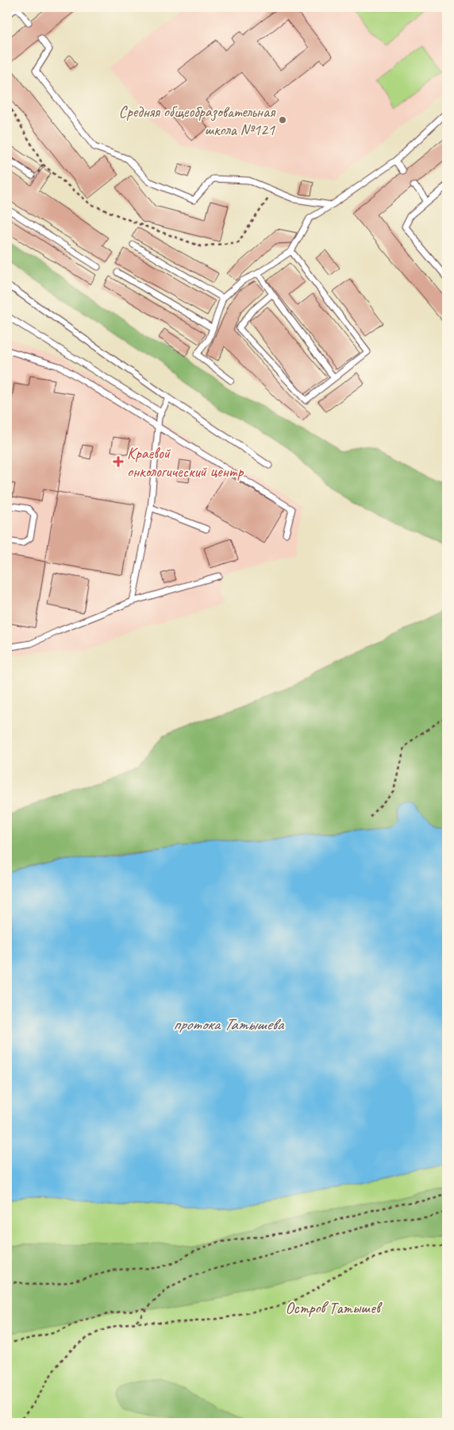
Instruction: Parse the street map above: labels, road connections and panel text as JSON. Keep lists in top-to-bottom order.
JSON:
{
  "water": ["протока Татышева"],
  "parks": ["Остров Татышев"],
  "places": {
    "other": ["Средняя общеобразовательная школа №121"],
    "health": ["Краевой онкологический центр"]
  }
}
